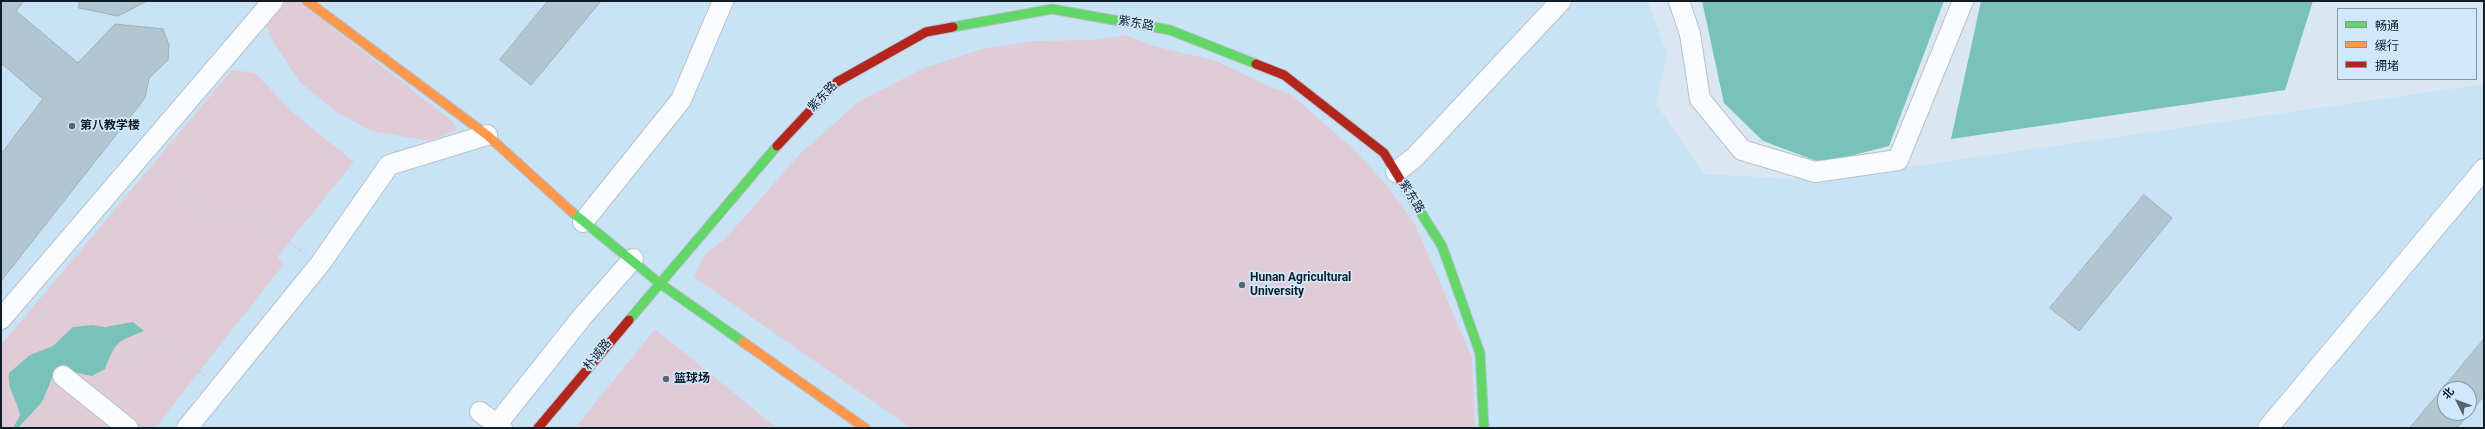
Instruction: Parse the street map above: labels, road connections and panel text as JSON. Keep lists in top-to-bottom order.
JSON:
{
  "streets": {
    "street": ["紫东路", "朴诚路"]
  },
  "crossings": [
    ["紫东路", "朴诚路"]
  ],
  "places": ["第八教学楼", "Hunan Agricultural University", "篮球场"],
  "legend": ["畅通", "缓行", "拥堵"],
  "north": "top left"
}
